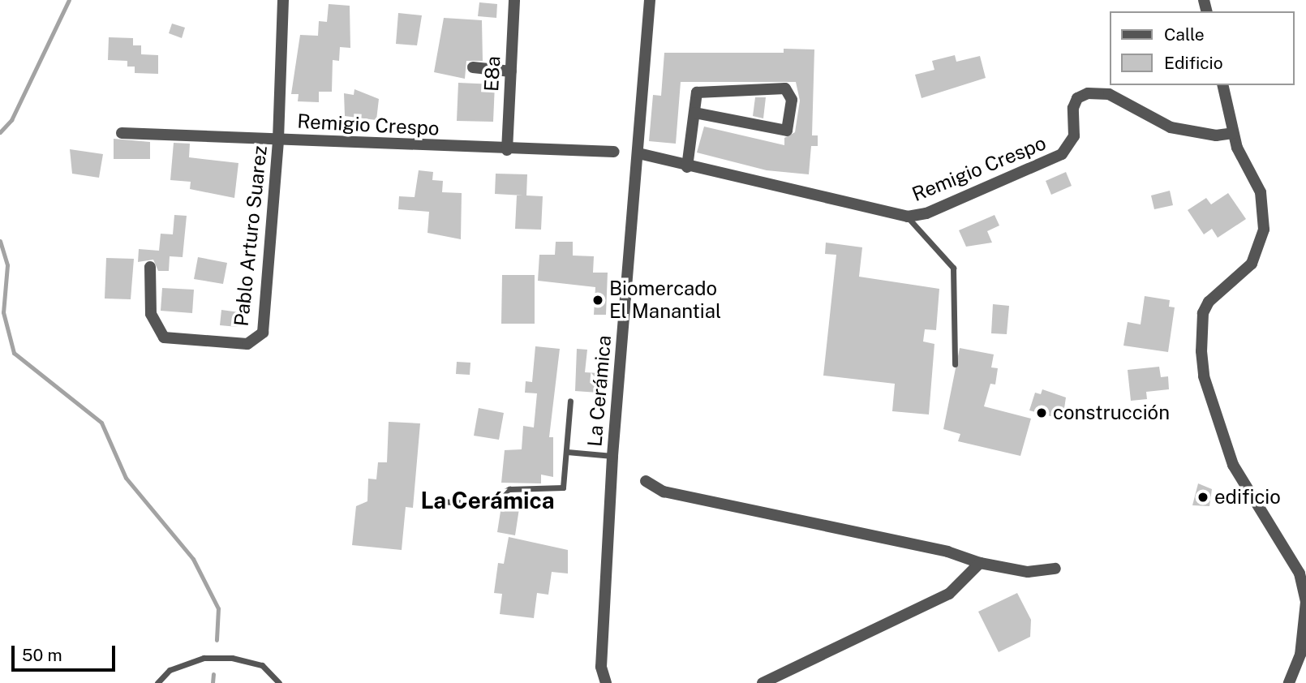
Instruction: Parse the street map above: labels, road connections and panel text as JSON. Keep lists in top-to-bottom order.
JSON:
{
  "streets": {
    "street": [
      "E8a",
      "Remigio Crespo",
      "Pablo Arturo Suarez",
      "La Cerámica"
    ]
  },
  "crossings": [
    ["E8a", "Remigio Crespo"],
    ["Remigio Crespo", "Pablo Arturo Suarez"],
    ["Remigio Crespo", "La Cerámica"]
  ],
  "districts": ["La Cerámica"],
  "places": ["Biomercado El Manantial", "construcción", "edificio"],
  "legend": ["Calle", "Edificio"],
  "scale_bar": "50 m"
}
